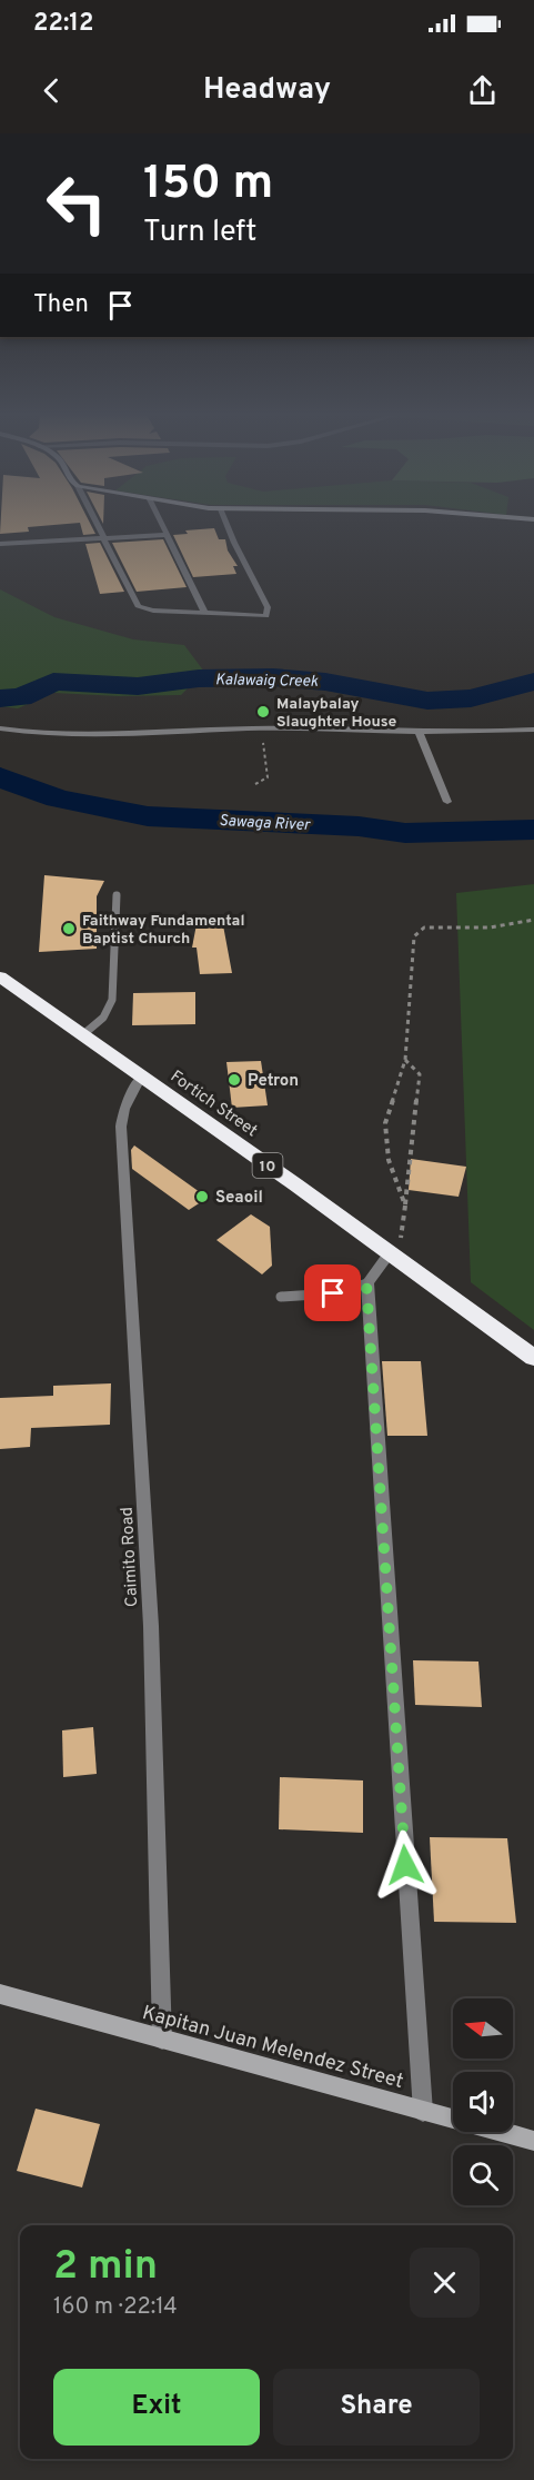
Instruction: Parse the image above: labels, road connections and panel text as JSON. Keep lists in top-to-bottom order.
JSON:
{
  "streets": {
    "highway": ["Fortich Street", "10"],
    "street": ["Caimito Road", "Kapitan Juan Melendez Street"]
  },
  "crossings": [
    ["Fortich Street", "Caimito Road"],
    ["Caimito Road", "Kapitan Juan Melendez Street"]
  ],
  "water": ["Kalawaig Creek", "Sawaga River"],
  "places": [
    "Malaybalay Slaughter House",
    "Faithway Fundamental Baptist Church",
    "Petron",
    "Seaoil"
  ],
  "north": "left",
  "page": {
    "status": "22:12",
    "header": "Headway",
    "turn": ["150 m", "Turn left"],
    "then": "Then",
    "heading": ["2 min", "160 m · 22:14"],
    "buttons": ["Exit", "Share"]
  }
}
